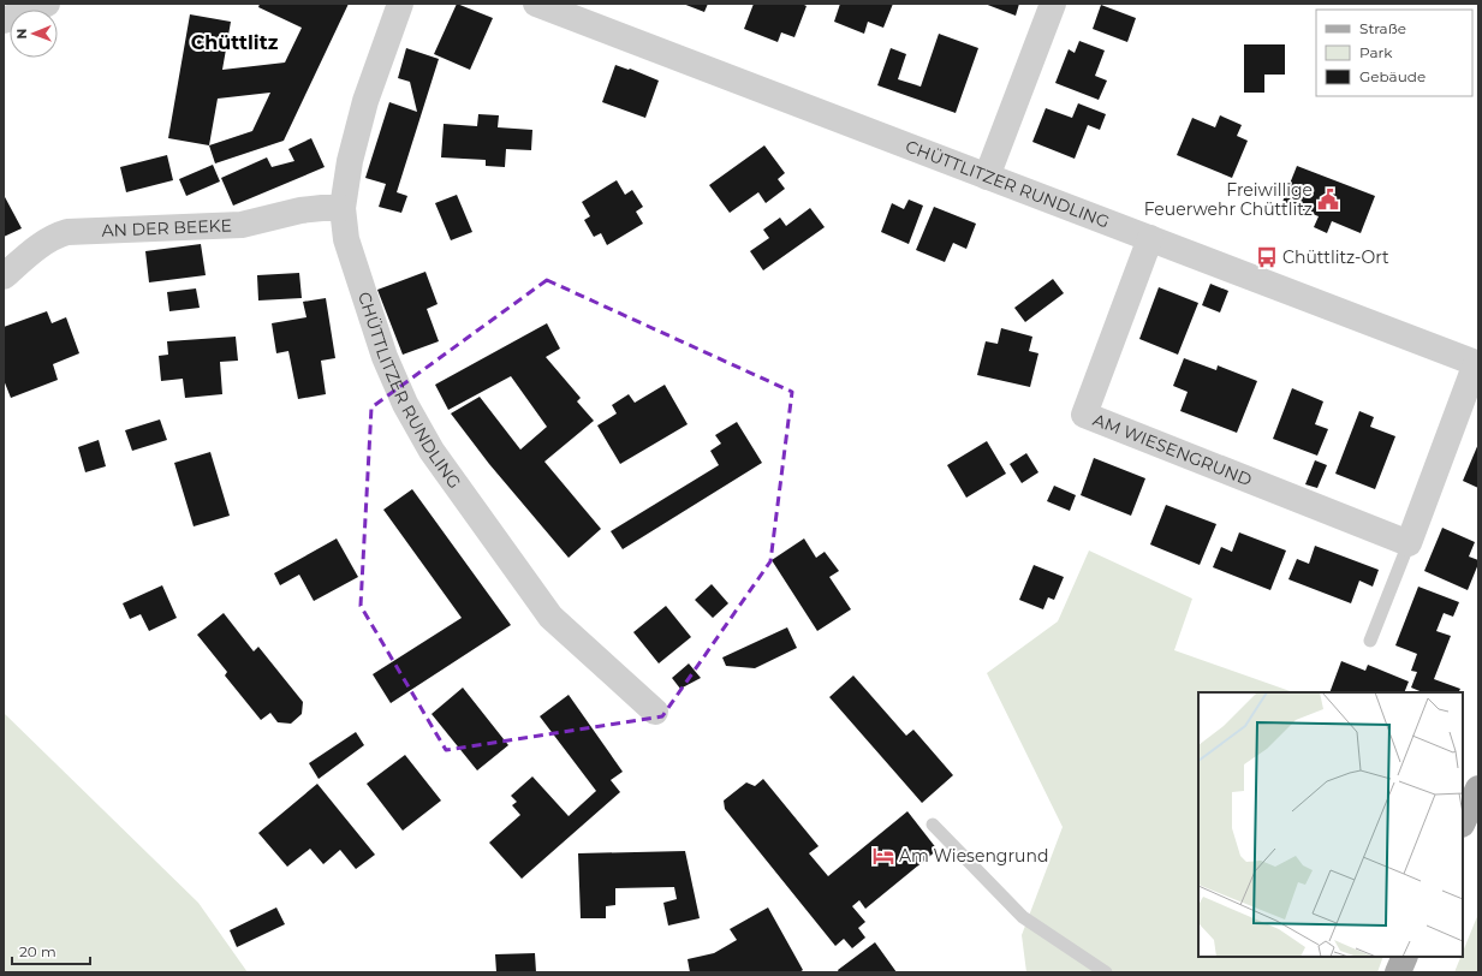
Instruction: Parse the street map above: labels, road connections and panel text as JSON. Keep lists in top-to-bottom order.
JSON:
{
  "streets": {
    "street": ["CHÜTTLITZER RUNDLING", "AN DER BEEKE", "AM WIESENGRUND"]
  },
  "crossings": [
    ["CHÜTTLITZER RUNDLING", "AN DER BEEKE"],
    ["CHÜTTLITZER RUNDLING", "AM WIESENGRUND"]
  ],
  "districts": ["Chüttlitz"],
  "places": {
    "public building": ["Freiwillige Feuerwehr Chüttlitz"],
    "bus stop": ["Chüttlitz-Ort"],
    "hotel": ["Am Wiesengrund"]
  },
  "legend": ["Straße", "Park", "Gebäude"],
  "scale_bar": "20 m",
  "north": "left"
}
